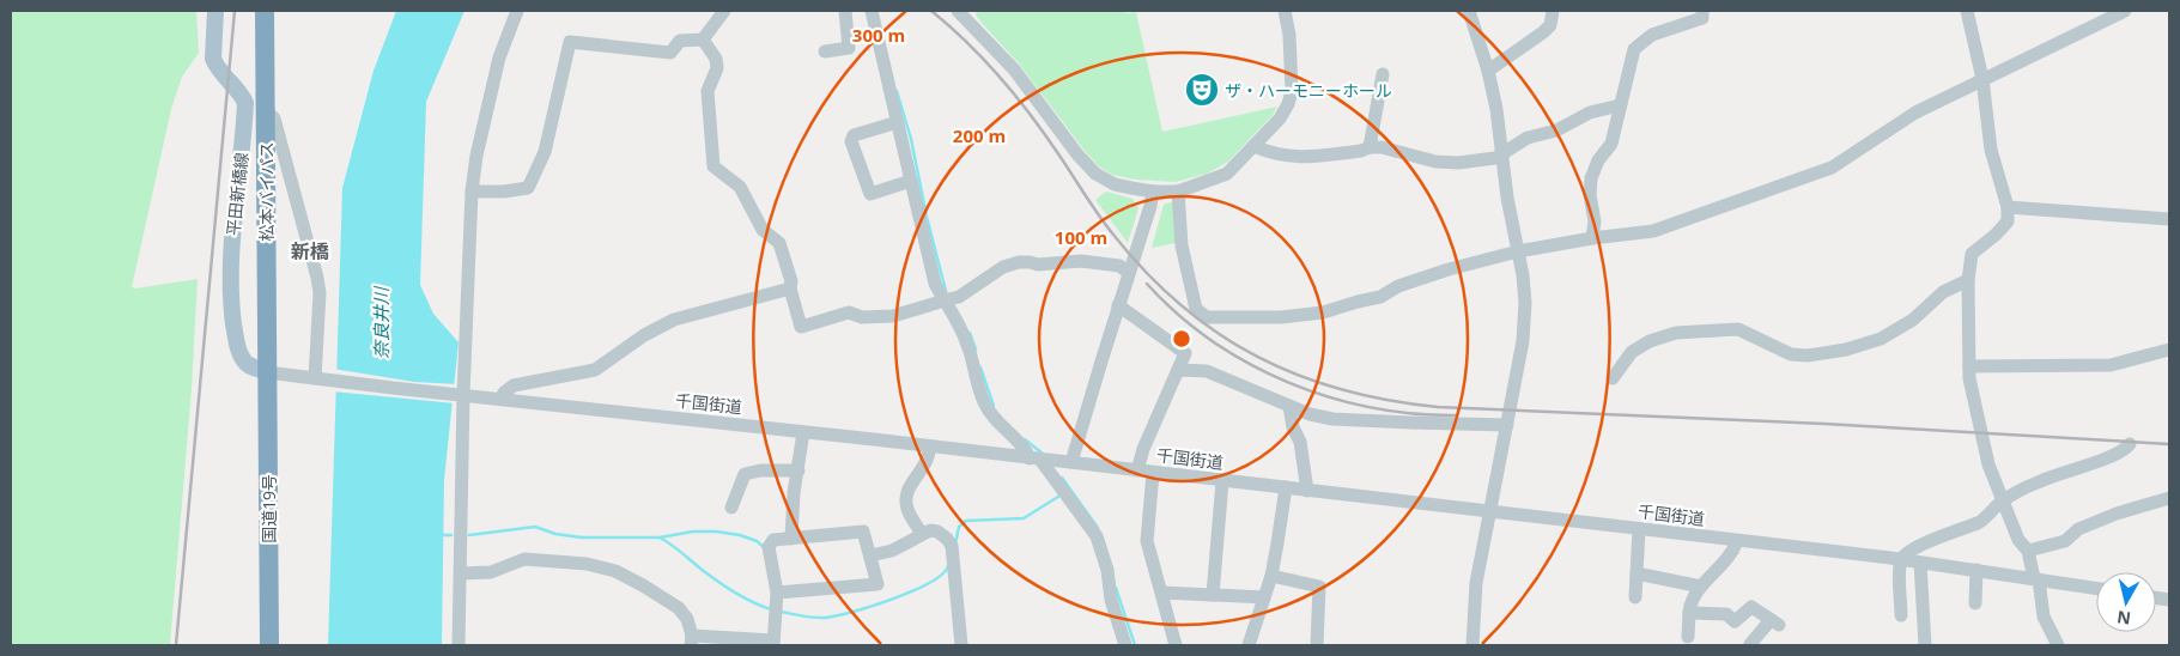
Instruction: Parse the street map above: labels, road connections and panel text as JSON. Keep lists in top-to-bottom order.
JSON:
{
  "streets": {
    "highway": ["松本バイパス", "国道19号"],
    "main road": ["平田新橋線"],
    "street": ["千国街道"]
  },
  "crossings": [
    ["松本バイパス", "平田新橋線"],
    ["松本バイパス", "千国街道"],
    ["松本バイパス", "国道19号"],
    ["平田新橋線", "千国街道"],
    ["平田新橋線", "国道19号"],
    ["千国街道", "国道19号"]
  ],
  "districts": ["新橋"],
  "water": ["奈良井川"],
  "places": {
    "theatre": ["ザ・ハーモニーホール"]
  },
  "north": "bottom",
  "rings": ["300 m", "200 m", "100 m"]
}
